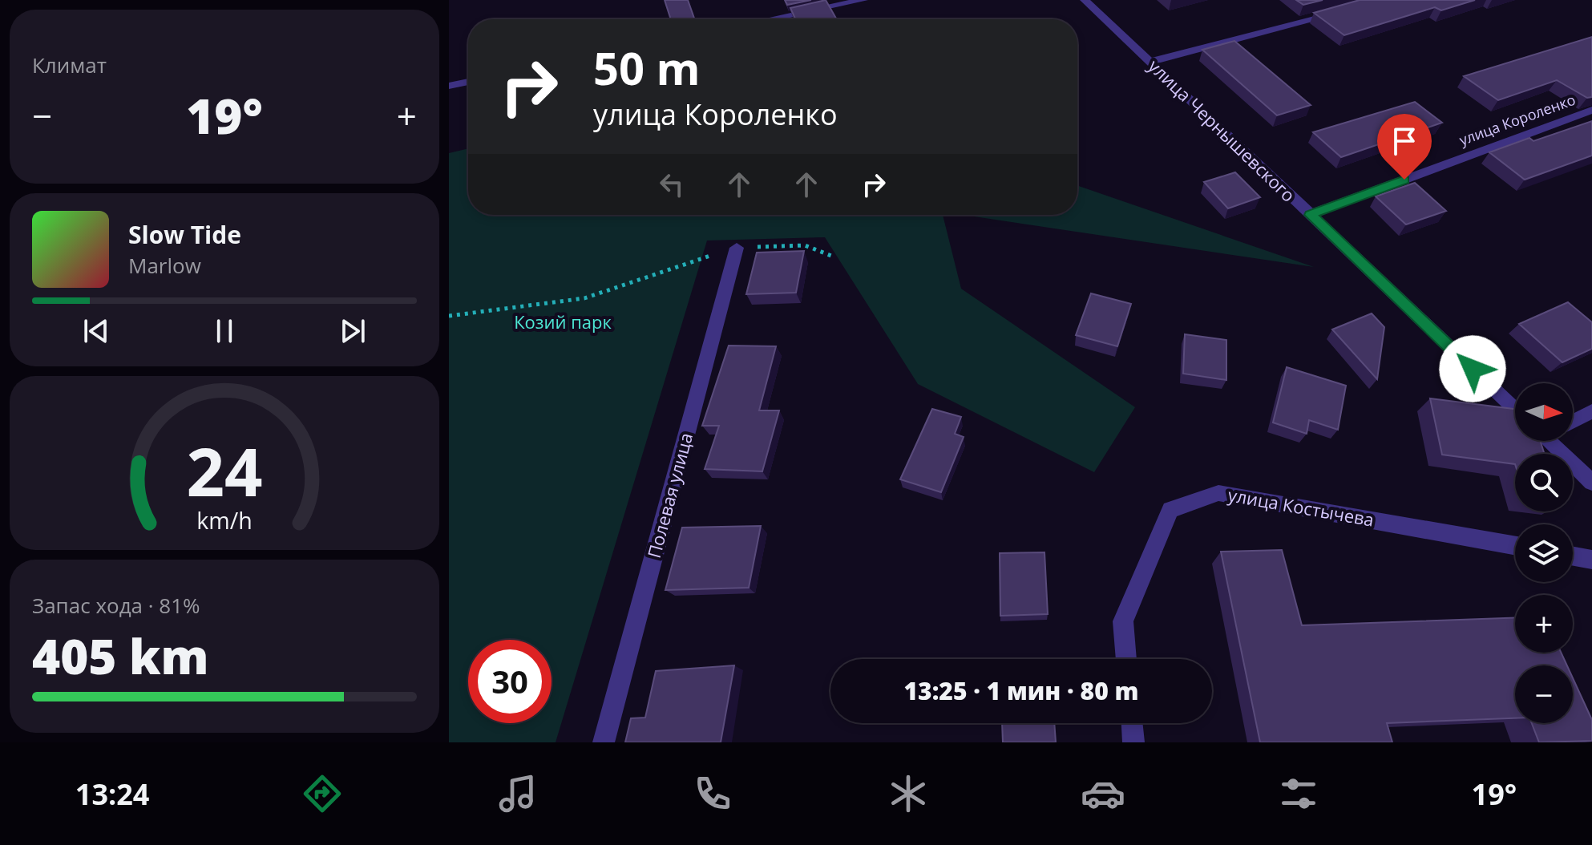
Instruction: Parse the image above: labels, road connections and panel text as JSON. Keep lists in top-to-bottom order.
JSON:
{
  "streets": {
    "street": [
      "улица Короленко",
      "улица Чернышевского",
      "Полевая улица",
      "улица Костычева"
    ]
  },
  "crossings": [
    ["улица Короленко", "улица Чернышевского"]
  ],
  "parks": ["Козий парк"],
  "north": "right",
  "page": {
    "tile": [
      "Климат",
      ["Запас хода · 81%", "405 km"]
    ],
    "turn": ["50 m", "улица Короленко"],
    "heat": ["−", "19°", "+"],
    "song": ["Slow Tide", "Marlow"],
    "map_buttons": ["+", "−"],
    "limit": "30",
    "trip": "13:25 · 1 мин · 80 m",
    "tabs": ["13:24", "19°"],
    "gauge": ["24", "km/h"]
  }
}
